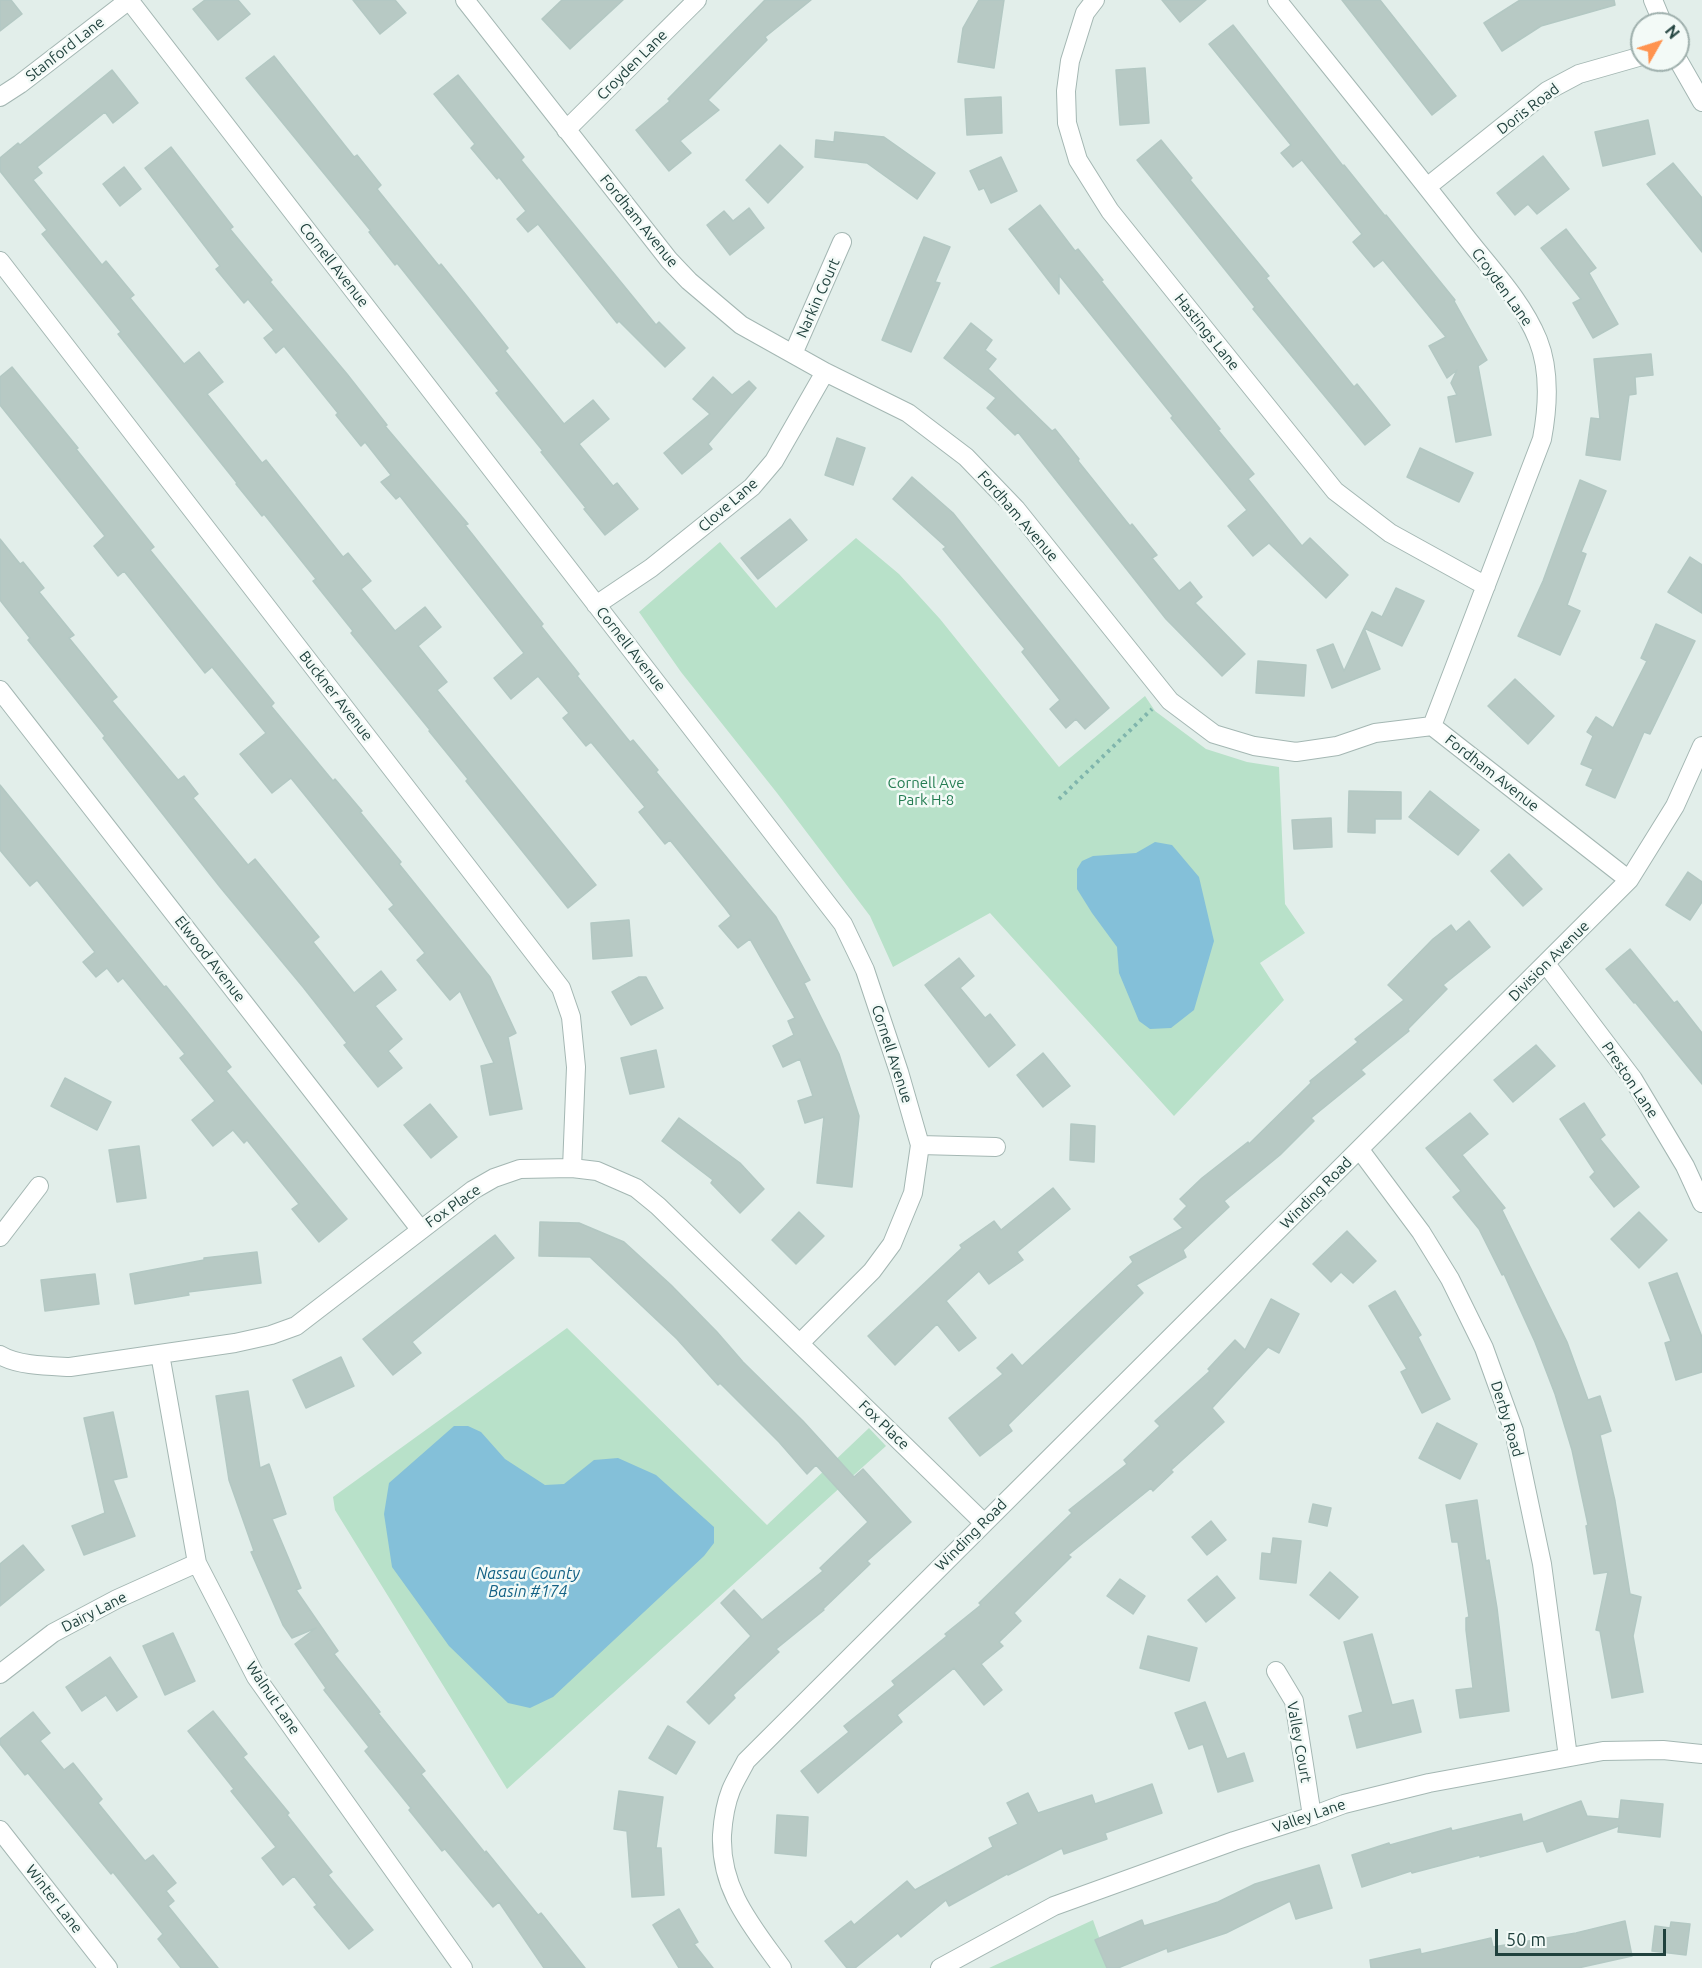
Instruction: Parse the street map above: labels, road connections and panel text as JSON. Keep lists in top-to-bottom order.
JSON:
{
  "streets": {
    "street": [
      "Stanford Lane",
      "Croyden Lane",
      "Doris Road",
      "Fordham Avenue",
      "Cornell Avenue",
      "Narkin Court",
      "Hastings Lane",
      "Clove Lane",
      "Buckner Avenue",
      "Elwood Avenue",
      "Division Avenue",
      "Preston Lane",
      "Winding Road",
      "Fox Place",
      "Derby Road",
      "Dairy Lane",
      "Walnut Lane",
      "Valley Court",
      "Valley Lane",
      "Winter Lane"
    ]
  },
  "crossings": [
    ["Stanford Lane", "Cornell Avenue"],
    ["Croyden Lane", "Doris Road"],
    ["Croyden Lane", "Fordham Avenue"],
    ["Croyden Lane", "Hastings Lane"],
    ["Fordham Avenue", "Narkin Court"],
    ["Fordham Avenue", "Clove Lane"],
    ["Fordham Avenue", "Division Avenue"],
    ["Cornell Avenue", "Clove Lane"],
    ["Cornell Avenue", "Fox Place"],
    ["Buckner Avenue", "Fox Place"],
    ["Elwood Avenue", "Fox Place"],
    ["Division Avenue", "Preston Lane"],
    ["Division Avenue", "Winding Road"],
    ["Division Avenue", "Derby Road"],
    ["Winding Road", "Fox Place"],
    ["Winding Road", "Derby Road"],
    ["Fox Place", "Walnut Lane"],
    ["Derby Road", "Valley Lane"],
    ["Dairy Lane", "Walnut Lane"],
    ["Valley Court", "Valley Lane"]
  ],
  "water": ["Nassau County Basin #174"],
  "parks": ["Cornell Ave Park H-8"],
  "scale_bar": "50 m",
  "north": "top right"
}
